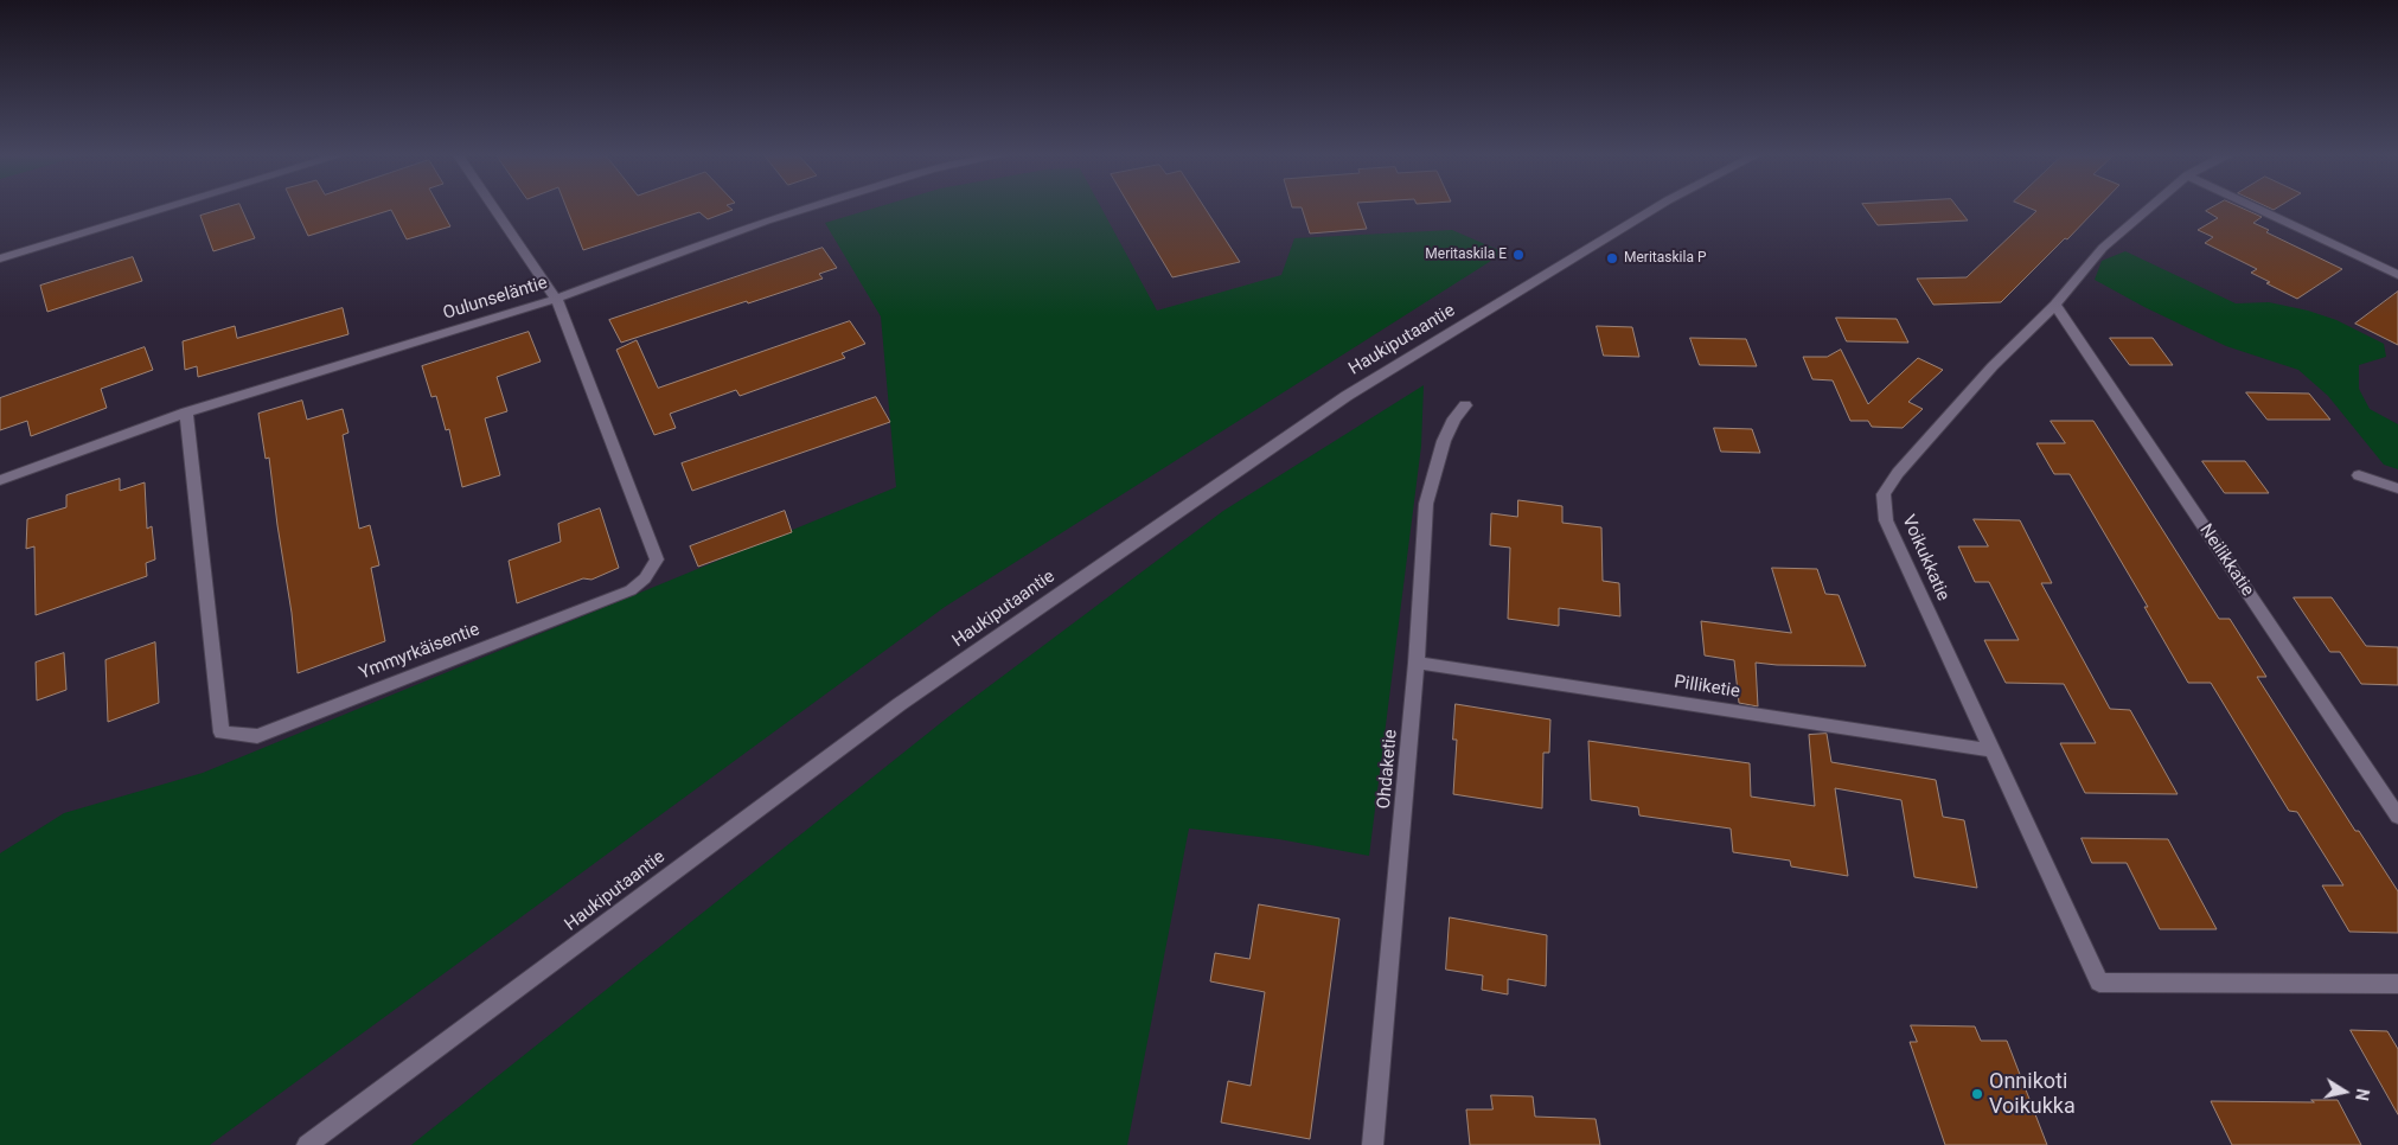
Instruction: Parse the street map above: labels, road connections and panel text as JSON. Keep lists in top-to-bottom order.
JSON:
{
  "streets": {
    "street": [
      "Oulunseläntie",
      "Haukiputaantie",
      "Voikukkatie",
      "Neilikkatie",
      "Ymmyrkäisentie",
      "Pilliketie",
      "Ohdaketie"
    ]
  },
  "crossings": [
    ["Oulunseläntie", "Ymmyrkäisentie"],
    ["Voikukkatie", "Neilikkatie"],
    ["Voikukkatie", "Pilliketie"],
    ["Pilliketie", "Ohdaketie"]
  ],
  "places": ["Meritaskila E", "Meritaskila P", "Onnikoti Voikukka"],
  "north": "right"
}
